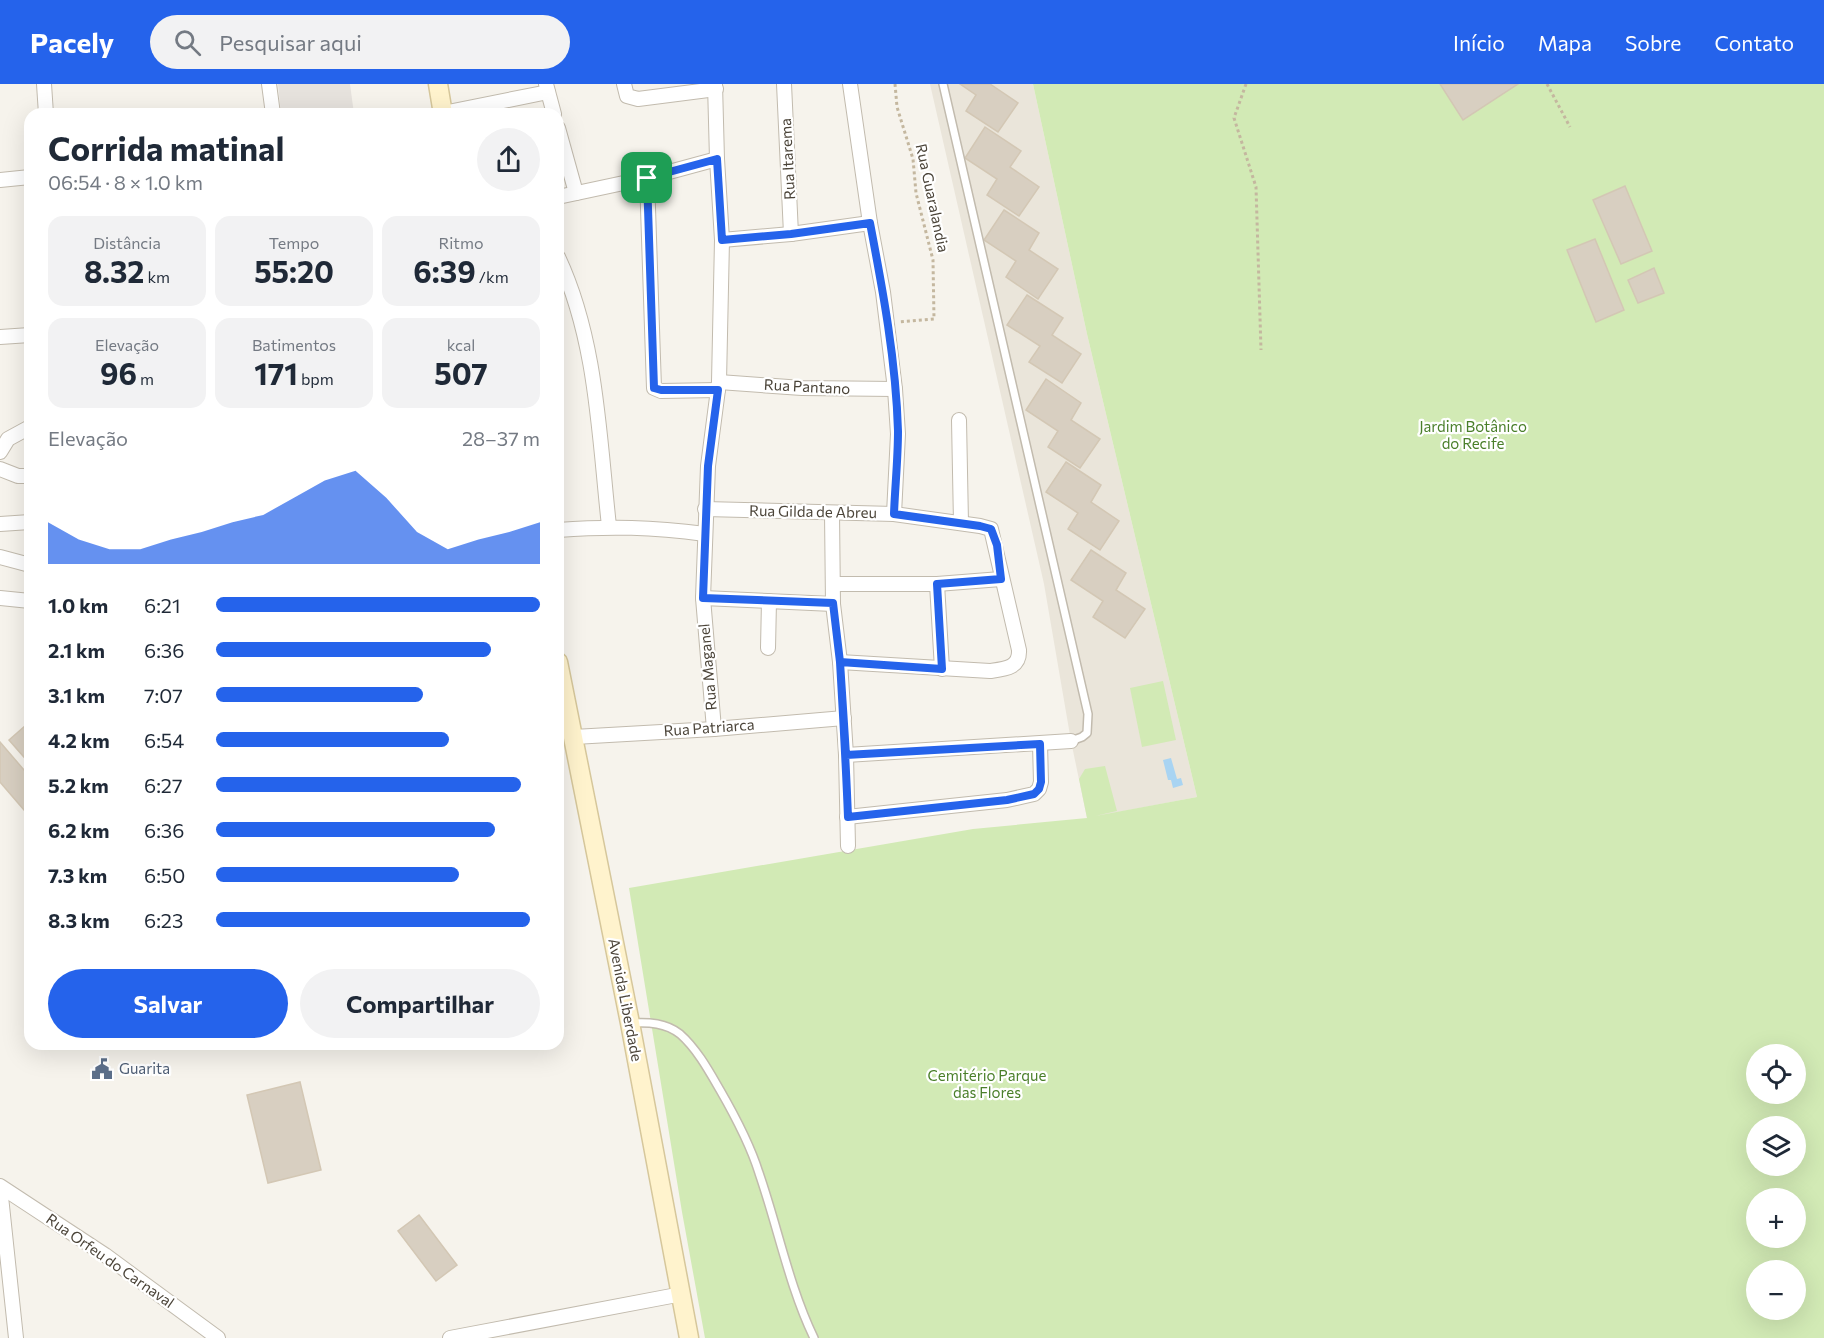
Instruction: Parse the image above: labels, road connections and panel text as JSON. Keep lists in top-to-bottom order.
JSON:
{
  "streets": {
    "main road": ["Avenida Liberdade"],
    "street": [
      "Rua Itarema",
      "Rua Pantano",
      "Rua Gilda de Abreu",
      "Rua Maganel",
      "Rua Patriarca",
      "Rua Orfeu do Carnaval"
    ],
    "path": ["Rua Guaralandia"]
  },
  "crossings": [
    ["Rua Pantano", "Rua Maganel"],
    ["Rua Gilda de Abreu", "Rua Maganel"],
    ["Rua Maganel", "Rua Patriarca"],
    ["Rua Patriarca", "Avenida Liberdade"]
  ],
  "parks": ["Jardim Botânico do Recife", "Cemitério Parque das Flores"],
  "places": {
    "public building": ["Guarita"]
  },
  "page": {
    "header": "Pacely",
    "search": "Pesquisar aqui",
    "nav": [
      "Início",
      "Mapa",
      "Sobre",
      "Contato"
    ],
    "heading": ["Corrida matinal", "06:54 · 8 × 1.0 km"],
    "stats": [
      ["Distância", "8.32 km"],
      ["Tempo", "55:20"],
      ["Ritmo", "6:39 /km"],
      ["Elevação", "96 m"],
      ["Batimentos", "171 bpm"],
      ["kcal", "507"]
    ],
    "chart": ["Elevação", "28–37 m"],
    "list": [
      {
        "name": "1.0 km",
        "note": "6:21"
      },
      {
        "name": "2.1 km",
        "note": "6:36"
      },
      {
        "name": "3.1 km",
        "note": "7:07"
      },
      {
        "name": "4.2 km",
        "note": "6:54"
      },
      {
        "name": "5.2 km",
        "note": "6:27"
      },
      {
        "name": "6.2 km",
        "note": "6:36"
      },
      {
        "name": "7.3 km",
        "note": "6:50"
      },
      {
        "name": "8.3 km",
        "note": "6:23"
      }
    ],
    "buttons": ["Salvar", "Compartilhar"],
    "map_buttons": ["+", "−"]
  }
}
